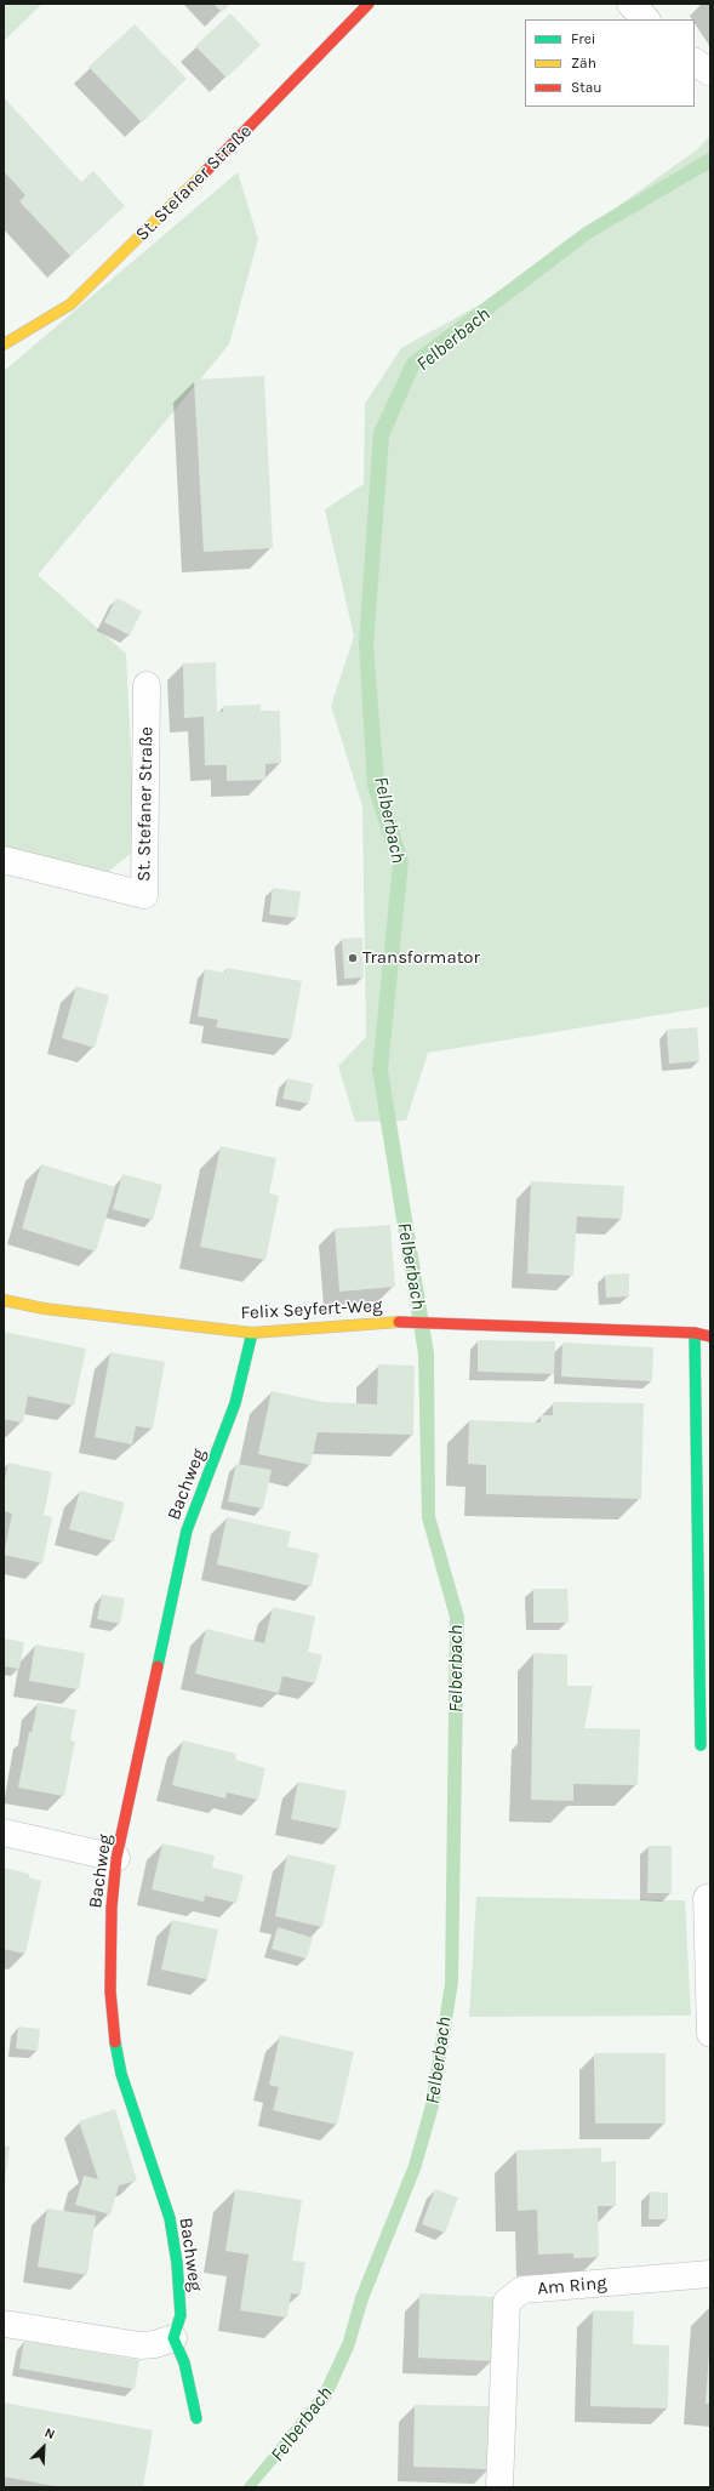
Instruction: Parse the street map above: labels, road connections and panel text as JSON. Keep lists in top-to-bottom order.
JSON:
{
  "streets": {
    "street": [
      "St. Stefaner Straße",
      "Felix Seyfert-Weg",
      "Bachweg",
      "Am Ring"
    ]
  },
  "crossings": [
    ["Felix Seyfert-Weg", "Bachweg"]
  ],
  "water": ["Felberbach"],
  "places": ["Transformator"],
  "legend": ["Frei", "Zäh", "Stau"],
  "north": "top right"
}
